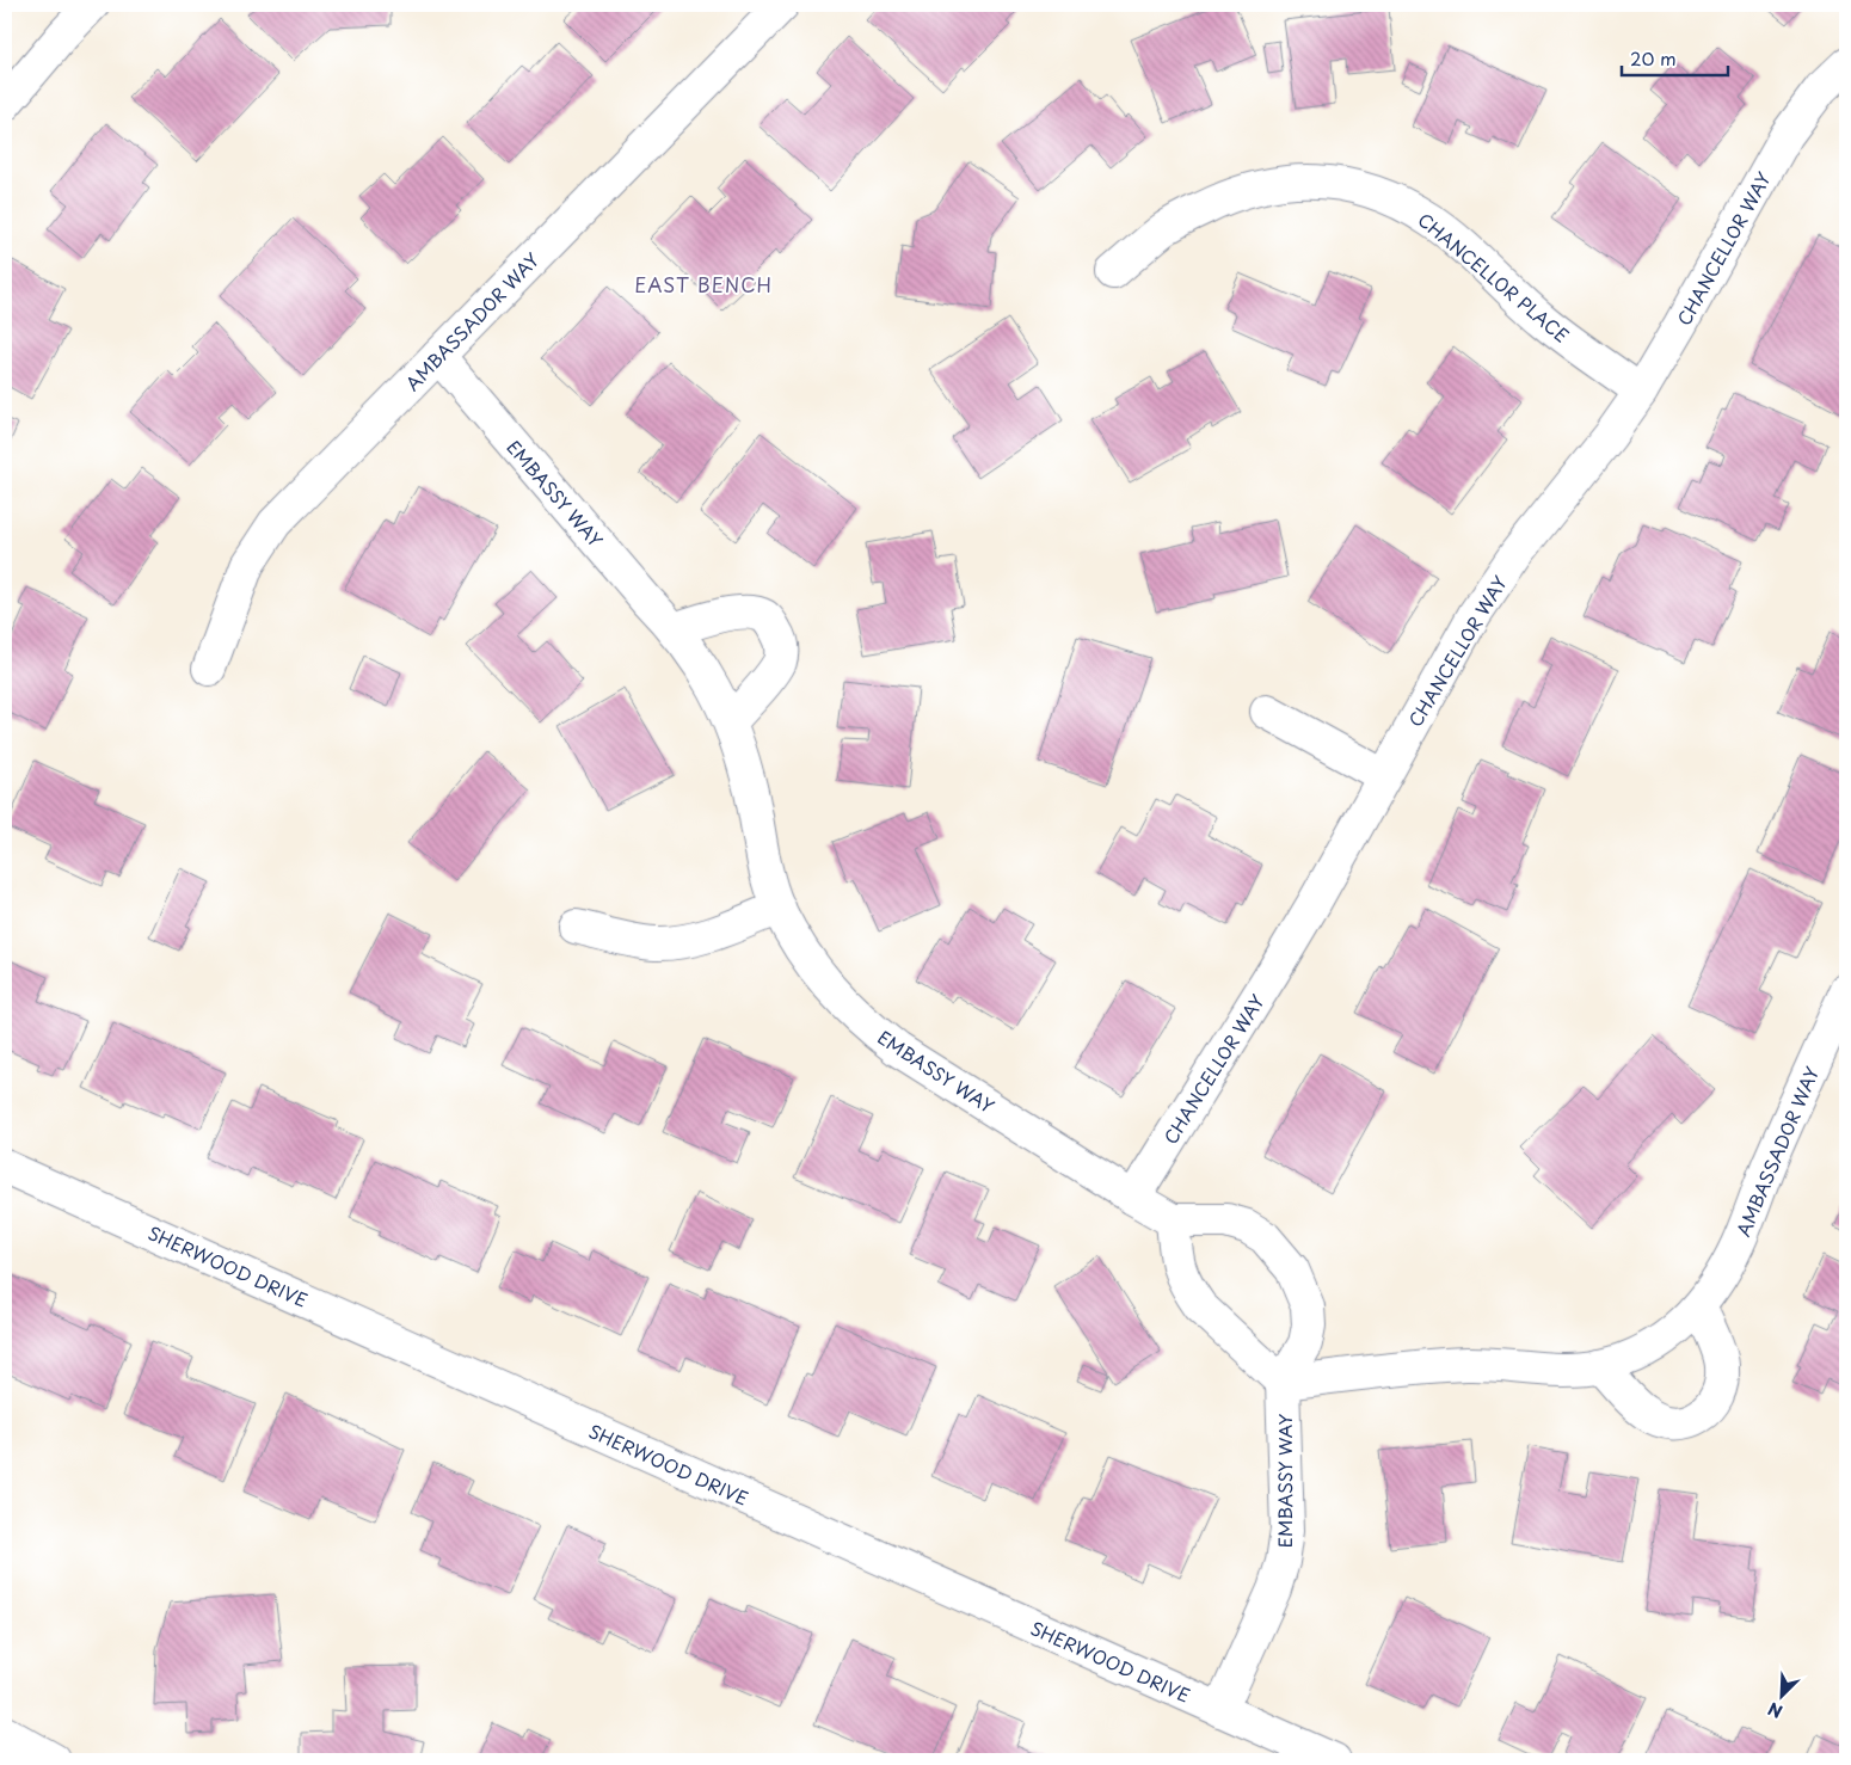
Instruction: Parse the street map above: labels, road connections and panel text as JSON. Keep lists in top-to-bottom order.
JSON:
{
  "streets": {
    "street": [
      "CHANCELLOR WAY",
      "CHANCELLOR PLACE",
      "AMBASSADOR WAY",
      "EMBASSY WAY",
      "SHERWOOD DRIVE"
    ]
  },
  "crossings": [
    ["CHANCELLOR WAY", "CHANCELLOR PLACE"],
    ["CHANCELLOR WAY", "EMBASSY WAY"],
    ["AMBASSADOR WAY", "EMBASSY WAY"],
    ["EMBASSY WAY", "SHERWOOD DRIVE"]
  ],
  "districts": ["EAST BENCH"],
  "scale_bar": "20 m",
  "north": "bottom left"
}
